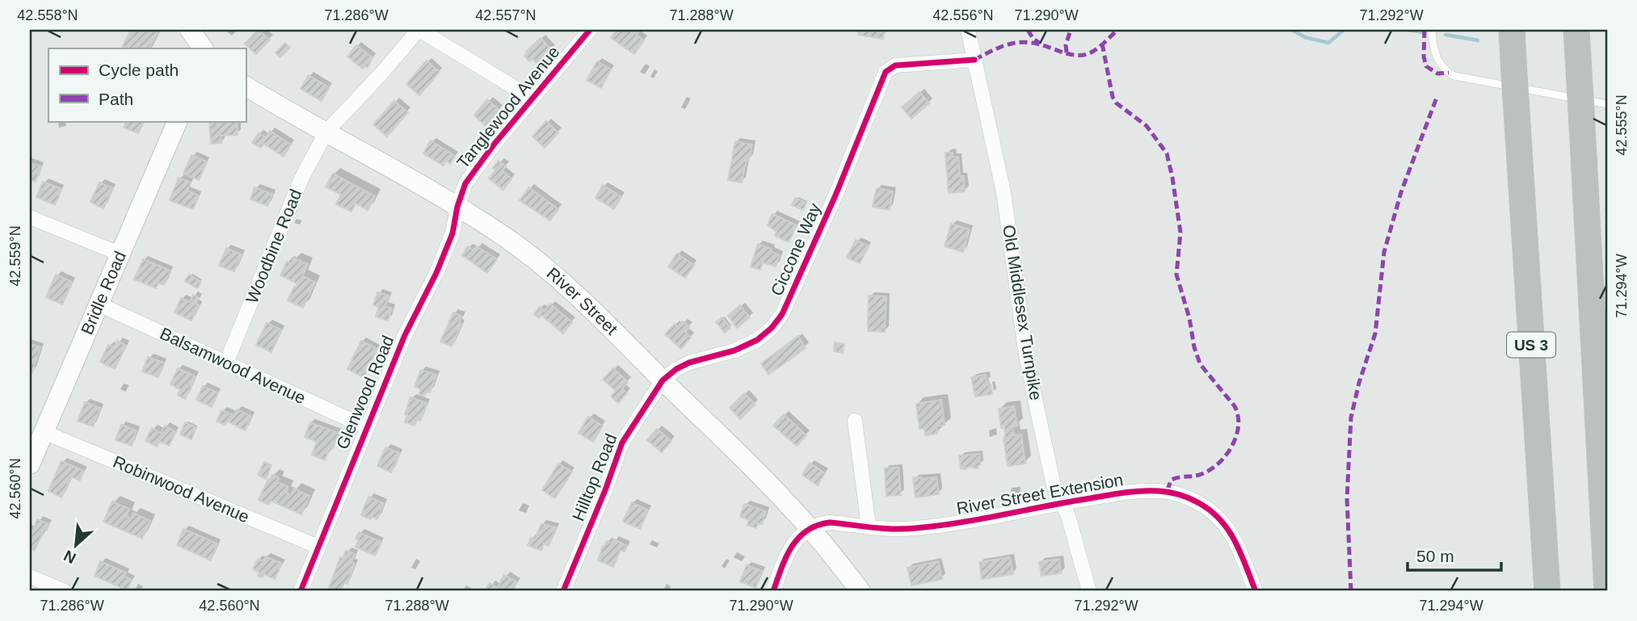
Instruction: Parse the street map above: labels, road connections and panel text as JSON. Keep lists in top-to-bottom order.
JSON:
{
  "streets": {
    "highway": ["US 3"],
    "main road": ["Bridle Road", "River Street"],
    "street": [
      "Tanglewood Avenue",
      "Woodbine Road",
      "Ciccone Way",
      "Old Middlesex Turnpike",
      "Balsamwood Avenue",
      "Glenwood Road",
      "Hilltop Road",
      "Robinwood Avenue",
      "River Street Extension"
    ]
  },
  "crossings": [
    ["Tanglewood Avenue", "River Street"],
    ["Tanglewood Avenue", "Glenwood Road"],
    ["Woodbine Road", "River Street"],
    ["Woodbine Road", "Balsamwood Avenue"],
    ["Ciccone Way", "River Street"],
    ["Ciccone Way", "Old Middlesex Turnpike"],
    ["Ciccone Way", "Hilltop Road"],
    ["Bridle Road", "Balsamwood Avenue"],
    ["Bridle Road", "Robinwood Avenue"],
    ["River Street", "Glenwood Road"],
    ["River Street", "Hilltop Road"],
    ["River Street", "River Street Extension"],
    ["Old Middlesex Turnpike", "River Street Extension"],
    ["Balsamwood Avenue", "Glenwood Road"],
    ["Glenwood Road", "Robinwood Avenue"]
  ],
  "legend": ["Cycle path", "Path"],
  "scale_bar": "50 m",
  "north": "bottom left",
  "coordinates": [
    "42.558°N",
    "71.286°W",
    "42.557°N",
    "71.288°W",
    "42.556°N",
    "71.290°W",
    "71.292°W",
    "42.555°N",
    "42.559°N",
    "71.294°W",
    "42.560°N"
  ]
}
